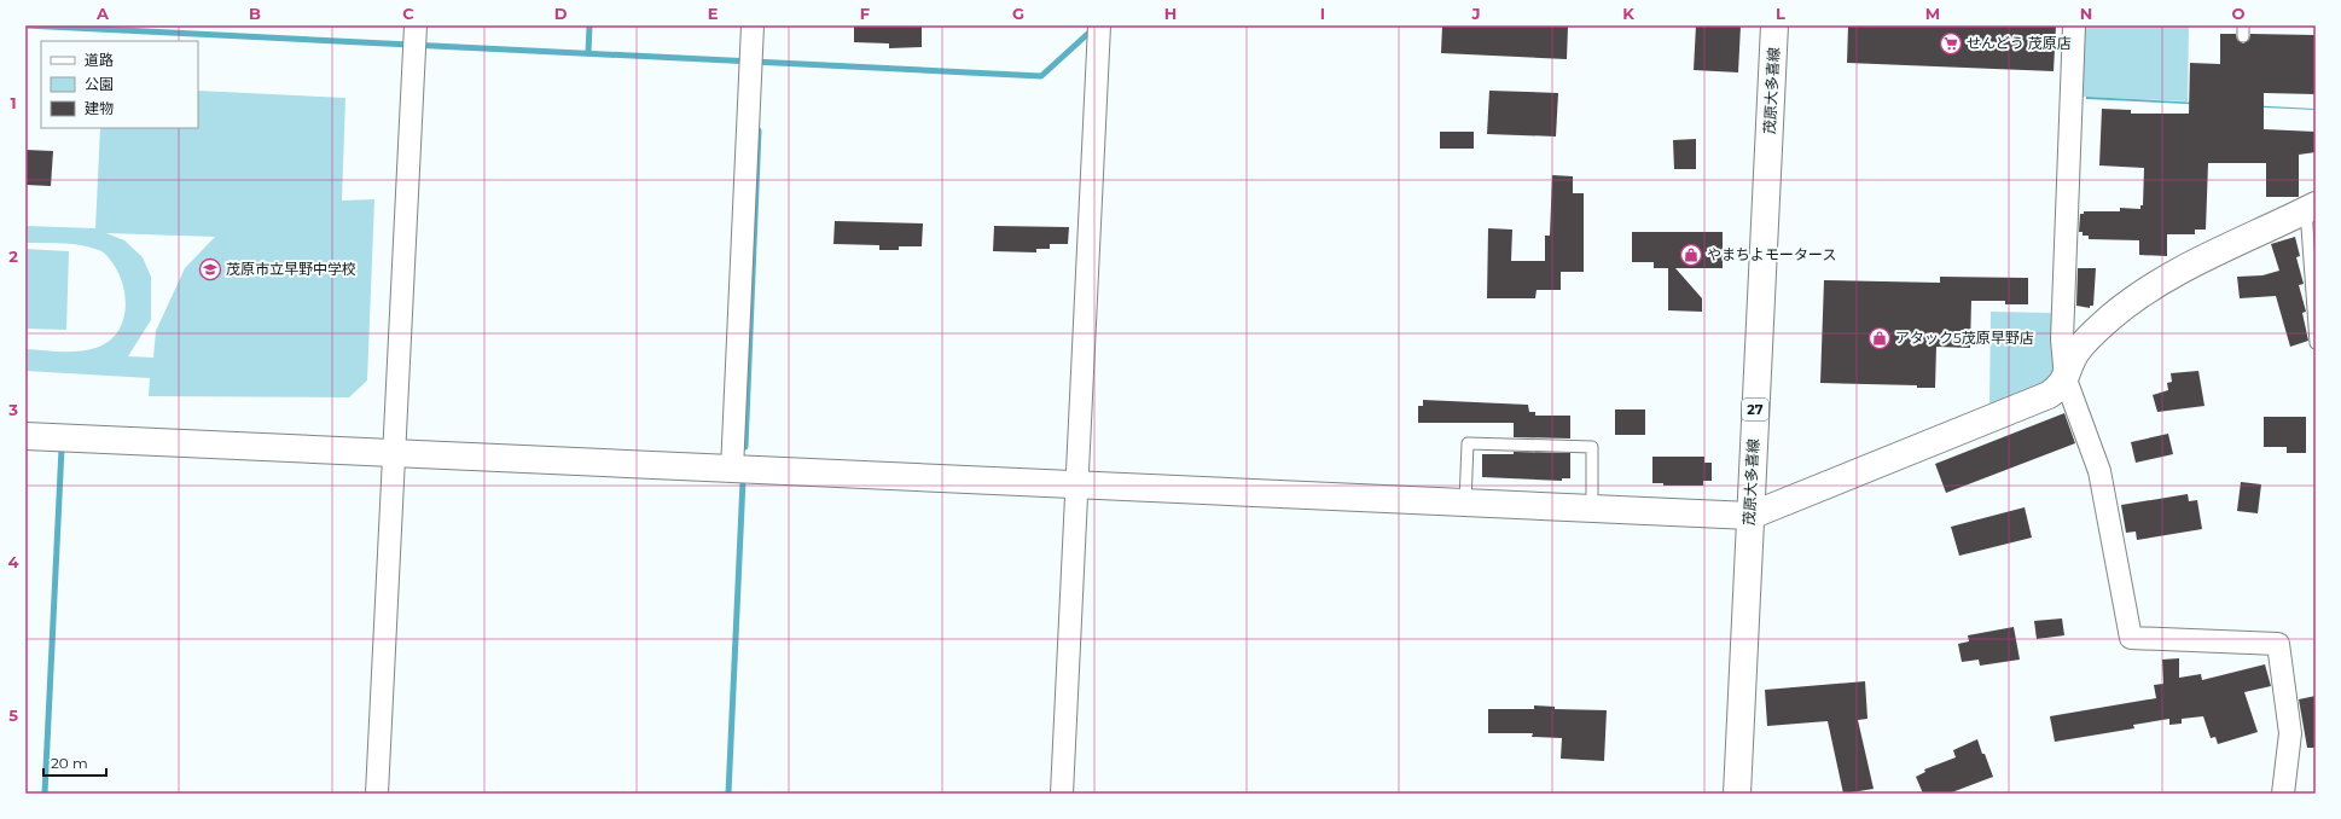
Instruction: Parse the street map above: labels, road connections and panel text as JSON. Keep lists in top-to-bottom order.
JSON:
{
  "streets": {
    "street": ["茂原大多喜線", "27"]
  },
  "places": {
    "supermarket": ["せんどう 茂原店"],
    "shop": ["やまちよモータース", "アタック5茂原早野店"],
    "school or university": ["茂原市立早野中学校"]
  },
  "legend": ["道路", "公園", "建物"],
  "scale_bar": "20 m",
  "grid": {
    "columns": [
      "A",
      "B",
      "C",
      "D",
      "E",
      "F",
      "G",
      "H",
      "I",
      "J",
      "K",
      "L",
      "M",
      "N",
      "O"
    ],
    "rows": [
      "1",
      "2",
      "3",
      "4",
      "5"
    ]
  }
}
